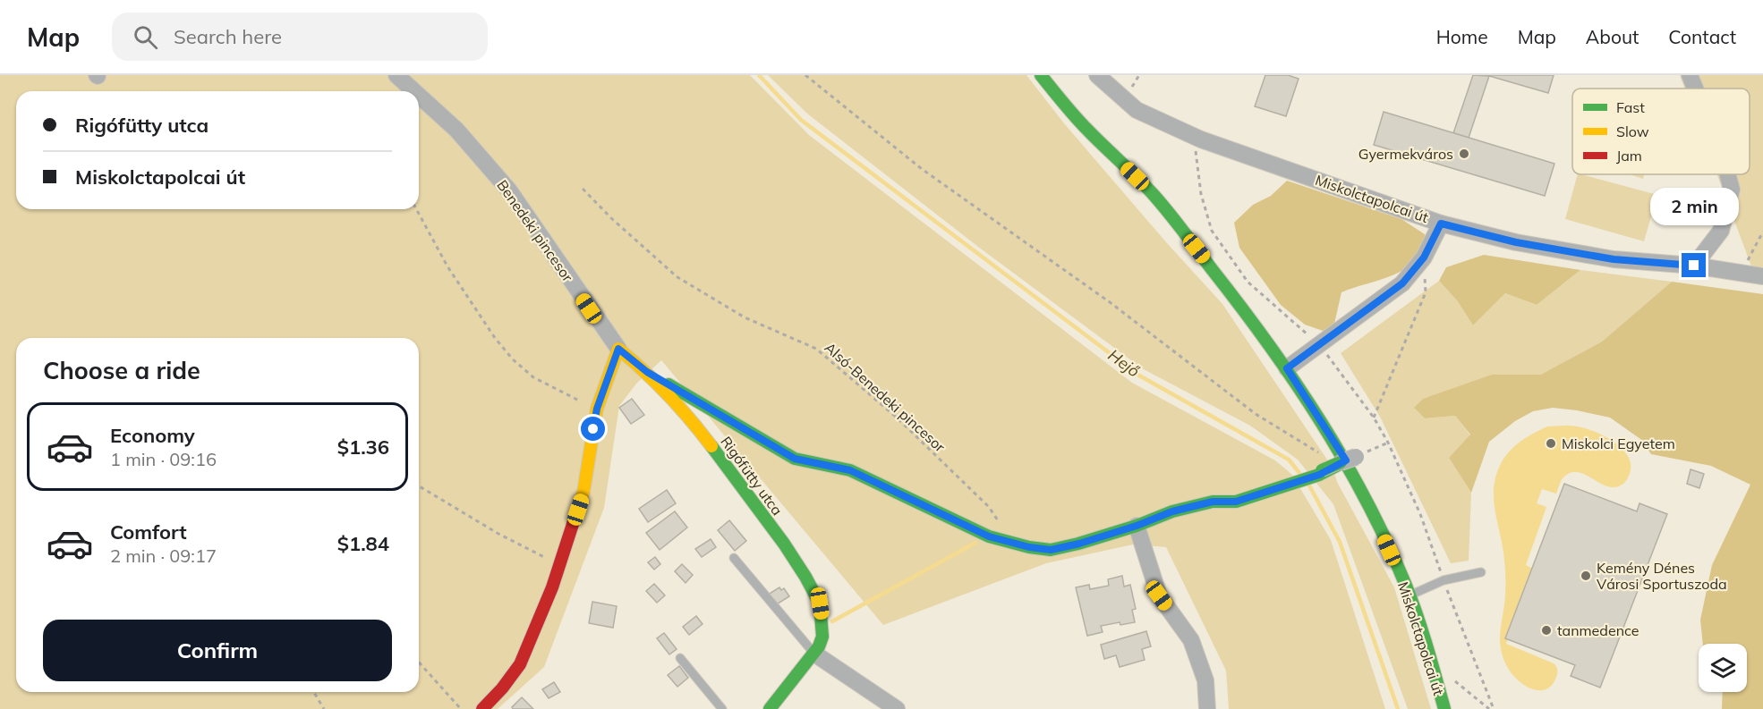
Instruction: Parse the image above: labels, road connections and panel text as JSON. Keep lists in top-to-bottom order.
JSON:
{
  "streets": {
    "street": ["Miskolctapolcai út", "Benedeki pincesor", "Rigófütty utca"],
    "path": ["Alsó-Benedeki pincesor"]
  },
  "crossings": [
    ["Benedeki pincesor", "Rigófütty utca"]
  ],
  "water": ["Hejő"],
  "places": [
    "Gyermekváros",
    "Miskolci Egyetem",
    "Kemény Dénes Városi Sportuszoda",
    "tanmedence"
  ],
  "legend": ["Fast", "Slow", "Jam"],
  "page": {
    "header": "Map",
    "search": "Search here",
    "nav": [
      "Home",
      "Map",
      "About",
      "Contact"
    ],
    "banner": ["Rigófütty utca", "Miskolctapolcai út"],
    "bubble": "2 min",
    "heading": "Choose a ride",
    "list": [
      {
        "name": "Economy",
        "note": "1 min · 09:16",
        "value": "$1.36"
      },
      {
        "name": "Comfort",
        "note": "2 min · 09:17",
        "value": "$1.84"
      }
    ],
    "buttons": "Confirm"
  }
}
